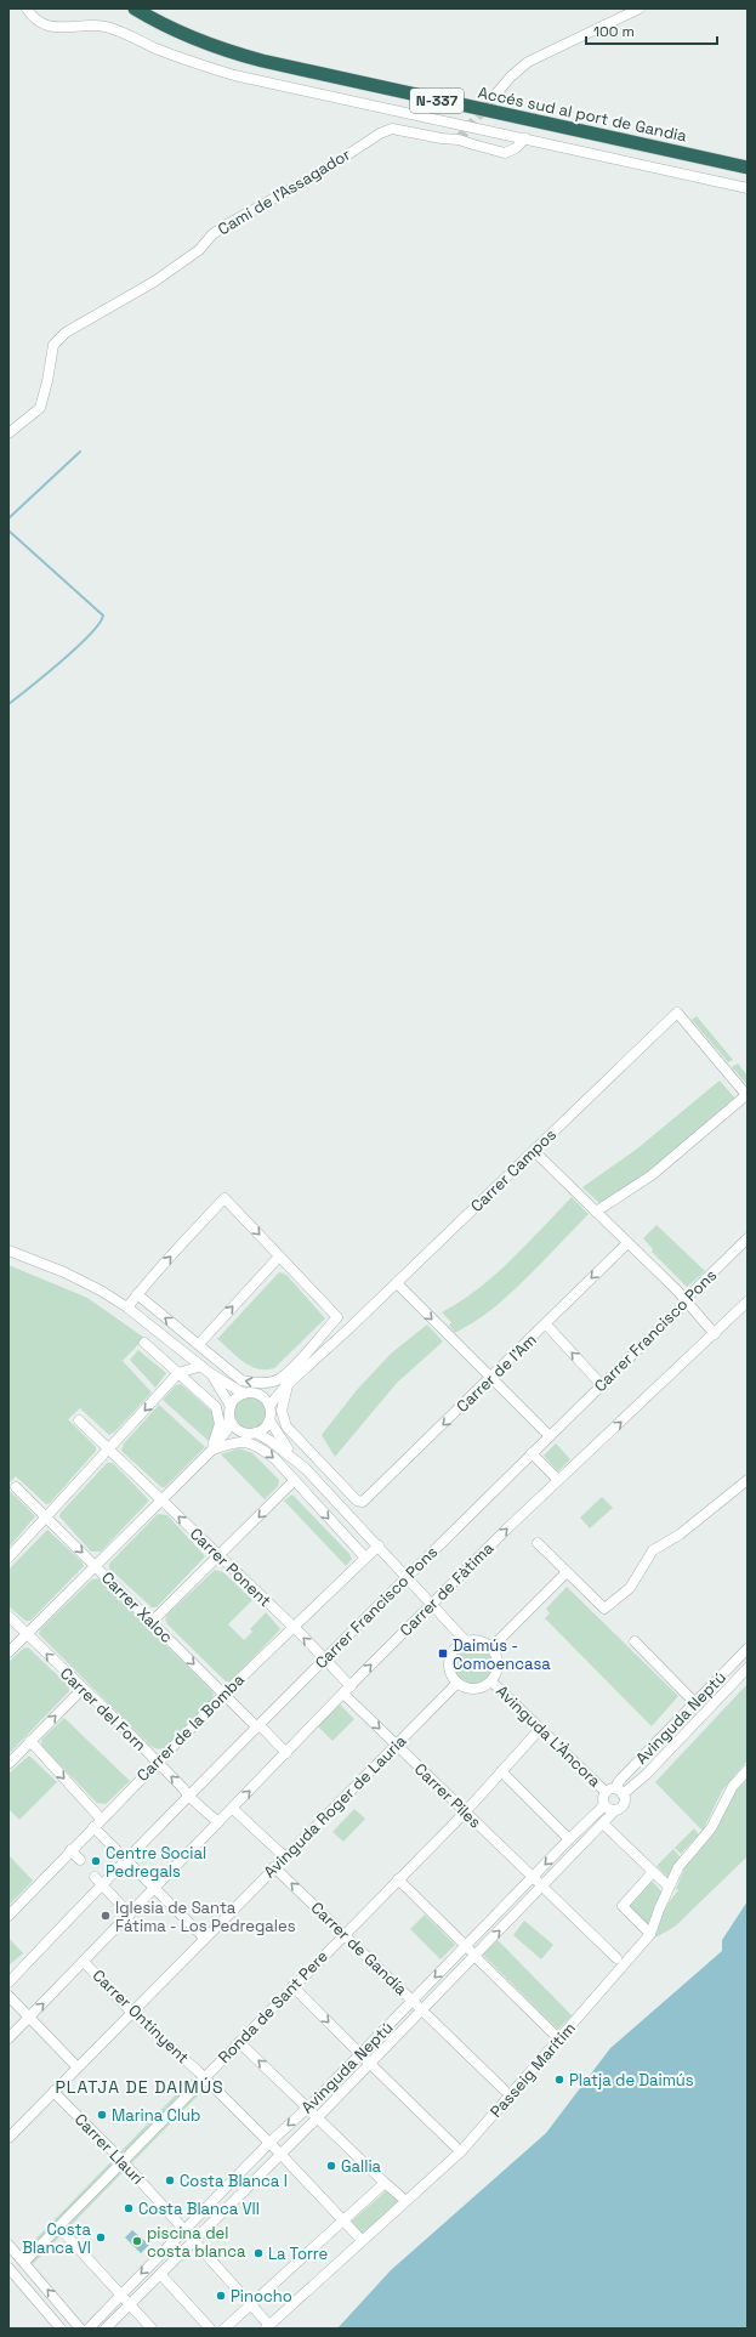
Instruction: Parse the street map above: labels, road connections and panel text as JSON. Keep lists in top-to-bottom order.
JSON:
{
  "streets": {
    "highway": ["N-337", "Accés sud al port de Gandia"],
    "street": [
      "Camí de l'Assagador",
      "Carrer Campos",
      "Carrer Francisco Pons",
      "Carrer de l'Am",
      "Carrer Ponent",
      "Carrer de Fàtima",
      "Carrer Xaloc",
      "Carrer del Forn",
      "Avinguda Neptú",
      "Carrer de la Bomba",
      "Avinguda L'Àncora",
      "Carrer Piles",
      "Avinguda Roger de Lauria",
      "Carrer de Gandía",
      "Ronda de Sant Pere",
      "Carrer Ontinyent",
      "Passeig Marítim",
      "Carrer Llaurí"
    ]
  },
  "crossings": [
    ["Carrer Francisco Pons", "Carrer Ponent"],
    ["Carrer Francisco Pons", "Carrer Xaloc"],
    ["Carrer Francisco Pons", "Carrer del Forn"],
    ["Carrer Ponent", "Carrer de Fàtima"],
    ["Carrer Ponent", "Carrer de la Bomba"],
    ["Carrer de Fàtima", "Carrer Xaloc"],
    ["Carrer de Fàtima", "Carrer del Forn"],
    ["Carrer de Fàtima", "Carrer Piles"],
    ["Carrer de Fàtima", "Carrer Ontinyent"],
    ["Carrer Xaloc", "Carrer de la Bomba"],
    ["Carrer del Forn", "Carrer de la Bomba"],
    ["Avinguda Neptú", "Avinguda L'Àncora"],
    ["Avinguda Neptú", "Carrer Piles"],
    ["Avinguda Neptú", "Carrer de Gandía"],
    ["Avinguda Neptú", "Carrer Ontinyent"],
    ["Avinguda Neptú", "Passeig Marítim"],
    ["Avinguda Neptú", "Carrer Llaurí"],
    ["Avinguda L'Àncora", "Avinguda Roger de Lauria"],
    ["Avinguda L'Àncora", "Ronda de Sant Pere"],
    ["Carrer Piles", "Avinguda Roger de Lauria"],
    ["Carrer Piles", "Ronda de Sant Pere"],
    ["Avinguda Roger de Lauria", "Carrer de Gandía"],
    ["Avinguda Roger de Lauria", "Carrer Ontinyent"],
    ["Avinguda Roger de Lauria", "Carrer Llaurí"],
    ["Carrer de Gandía", "Ronda de Sant Pere"],
    ["Ronda de Sant Pere", "Carrer Ontinyent"],
    ["Ronda de Sant Pere", "Carrer Llaurí"],
    ["Passeig Marítim", "Carrer Llaurí"]
  ],
  "one_way": ["Carrer de Fàtima", "Carrer Xaloc", "Carrer del Forn"],
  "districts": ["PLATJA DE DAIMÚS"],
  "places": {
    "transit": ["Daimús - Comoencasa"],
    "other": [
      "Centre Social Pedregals",
      "Iglesia de Santa Fátima - Los Pedregales",
      "Platja de Daimús",
      "Marina Club",
      "Gallia",
      "Costa Blanca I",
      "Costa Blanca VII",
      "Costa Blanca VI",
      "piscina del costa blanca",
      "La Torre",
      "Pinocho"
    ]
  },
  "scale_bar": "100 m"
}
